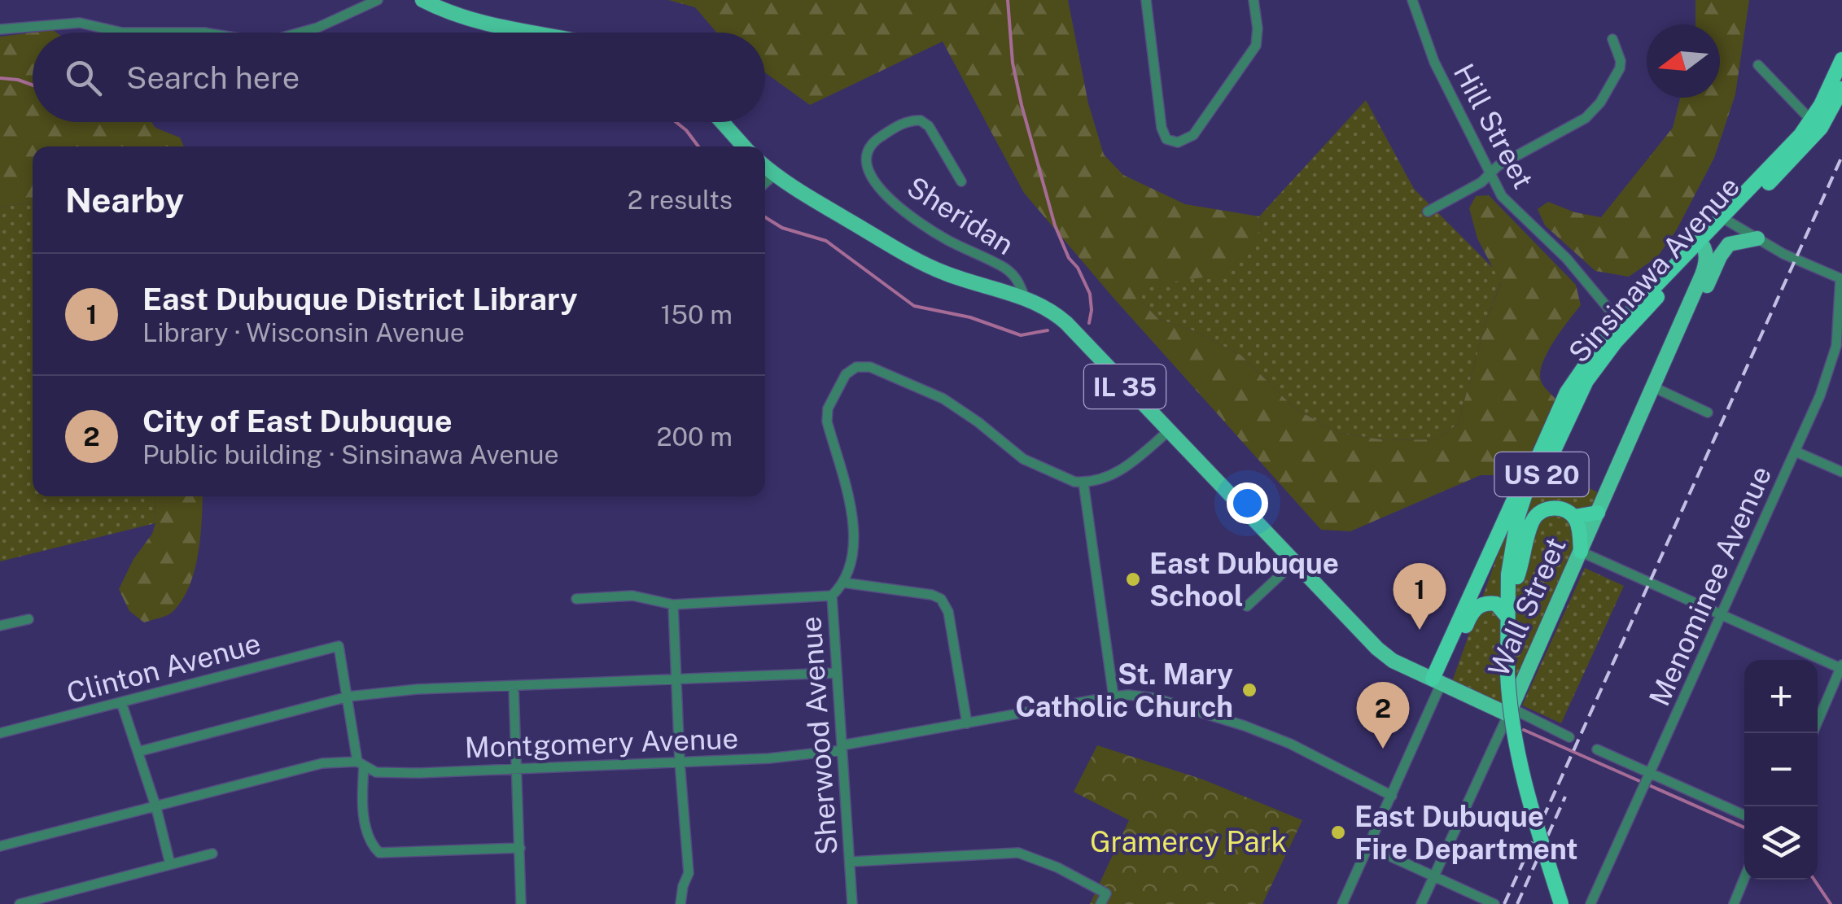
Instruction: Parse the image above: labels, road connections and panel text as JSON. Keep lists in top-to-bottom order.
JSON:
{
  "streets": {
    "highway": ["Sinsinawa Avenue", "US 20"],
    "main road": ["IL 35", "Wall Street"],
    "street": [
      "Hill Street",
      "Sheridan",
      "Menominee Avenue",
      "Clinton Avenue",
      "Sherwood Avenue",
      "Montgomery Avenue"
    ]
  },
  "crossings": [
    ["Hill Street", "Sinsinawa Avenue"],
    ["Sheridan", "IL 35"],
    ["Sinsinawa Avenue", "US 20"],
    ["Sinsinawa Avenue", "Wall Street"],
    ["IL 35", "Wall Street"],
    ["Sherwood Avenue", "Montgomery Avenue"]
  ],
  "parks": ["Gramercy Park"],
  "places": ["East Dubuque School", "St. Mary Catholic Church", "East Dubuque Fire Department"],
  "north": "left",
  "page": {
    "search": "Search here",
    "heading": ["Nearby", "2 results"],
    "list": [
      {
        "mark": "1",
        "name": "East Dubuque District Library",
        "note": "Library · Wisconsin Avenue",
        "value": "150 m"
      },
      {
        "mark": "2",
        "name": "City of East Dubuque",
        "note": "Public building · Sinsinawa Avenue",
        "value": "200 m"
      }
    ],
    "pins": ["1", "2"],
    "map_buttons": ["+", "−"]
  }
}
